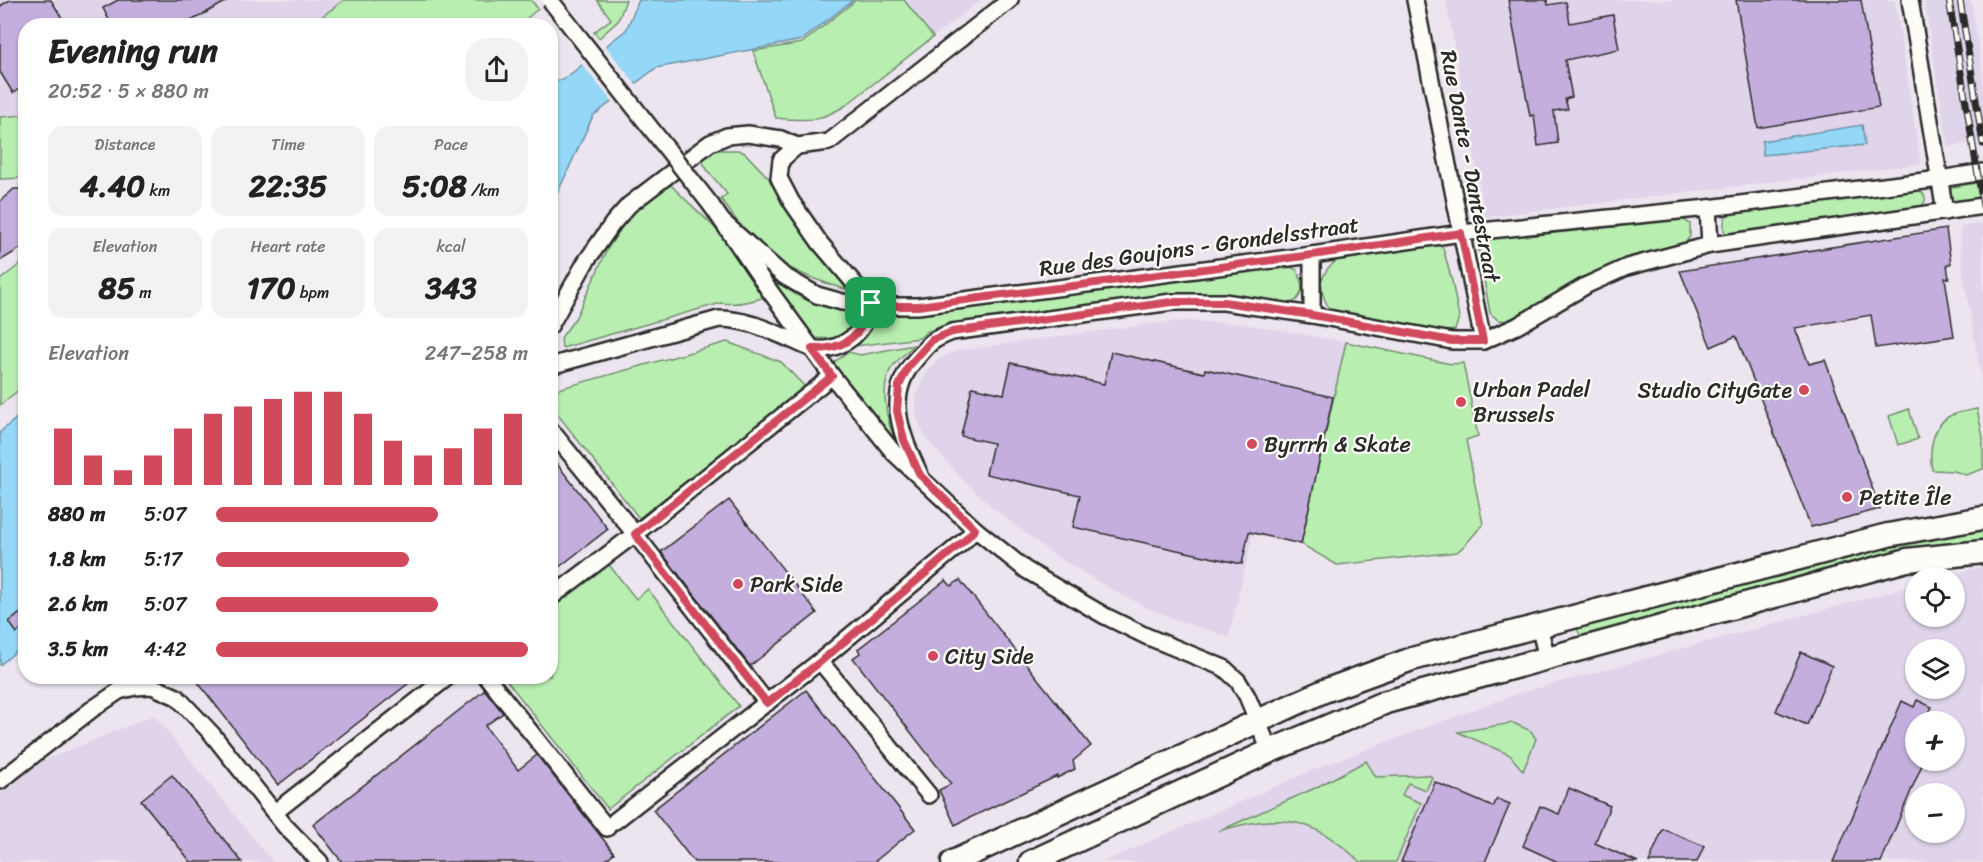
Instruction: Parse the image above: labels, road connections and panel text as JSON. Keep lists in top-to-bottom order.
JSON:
{
  "streets": {
    "street": ["Rue Dante - Dantestraat", "Rue des Goujons - Grondelsstraat"]
  },
  "crossings": [
    ["Rue Dante - Dantestraat", "Rue des Goujons - Grondelsstraat"]
  ],
  "places": [
    "Studio CityGate",
    "Urban Padel Brussels",
    "Byrrrh & Skate",
    "Petite Île",
    "Park Side",
    "City Side"
  ],
  "page": {
    "heading": ["Evening run", "20:52 · 5 × 880 m"],
    "stats": [
      ["Distance", "4.40 km"],
      ["Time", "22:35"],
      ["Pace", "5:08 /km"],
      ["Elevation", "85 m"],
      ["Heart rate", "170 bpm"],
      ["kcal", "343"]
    ],
    "chart": ["Elevation", "247–258 m"],
    "list": [
      {
        "name": "880 m",
        "note": "5:07"
      },
      {
        "name": "1.8 km",
        "note": "5:17"
      },
      {
        "name": "2.6 km",
        "note": "5:07"
      },
      {
        "name": "3.5 km",
        "note": "4:42"
      }
    ],
    "map_buttons": ["+", "−"]
  }
}
